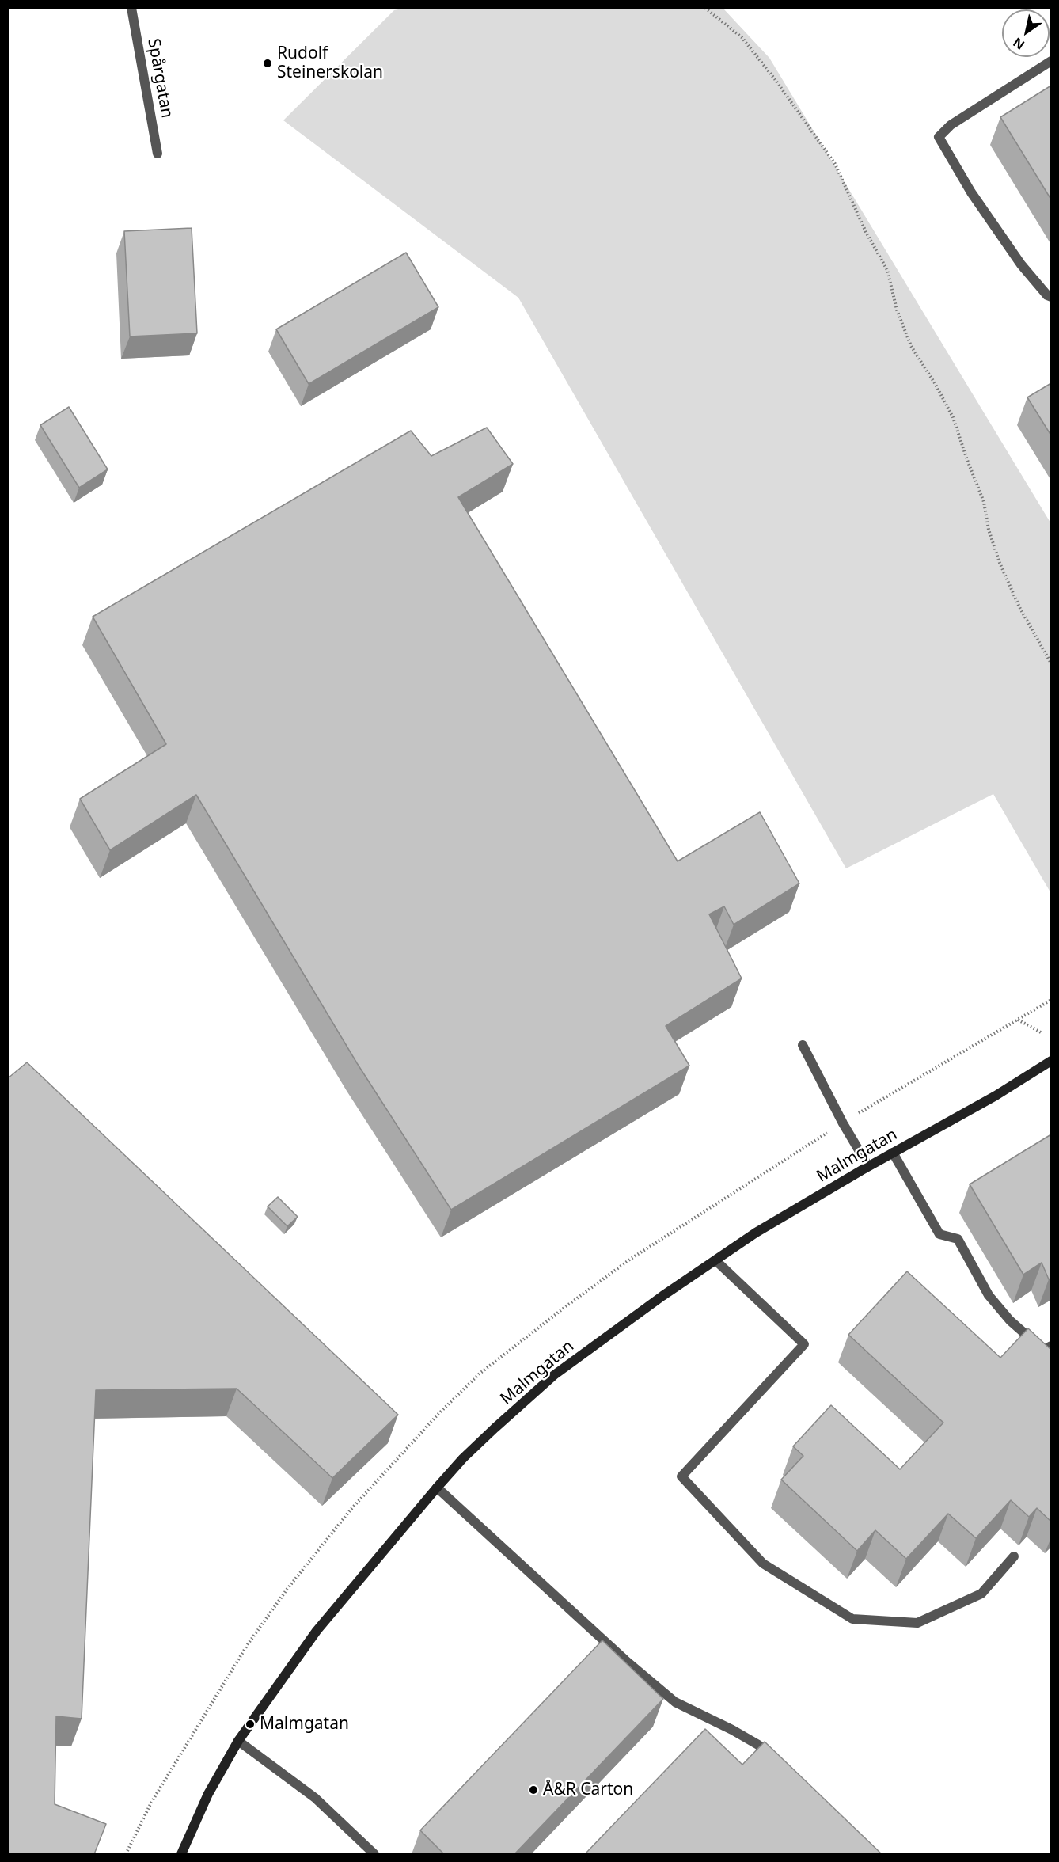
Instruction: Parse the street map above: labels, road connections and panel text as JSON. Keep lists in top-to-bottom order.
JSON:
{
  "streets": {
    "street": ["Spårgatan", "Malmgatan"]
  },
  "places": ["Rudolf Steinerskolan", "Malmgatan", "Å&R Carton"],
  "north": "bottom left"
}
